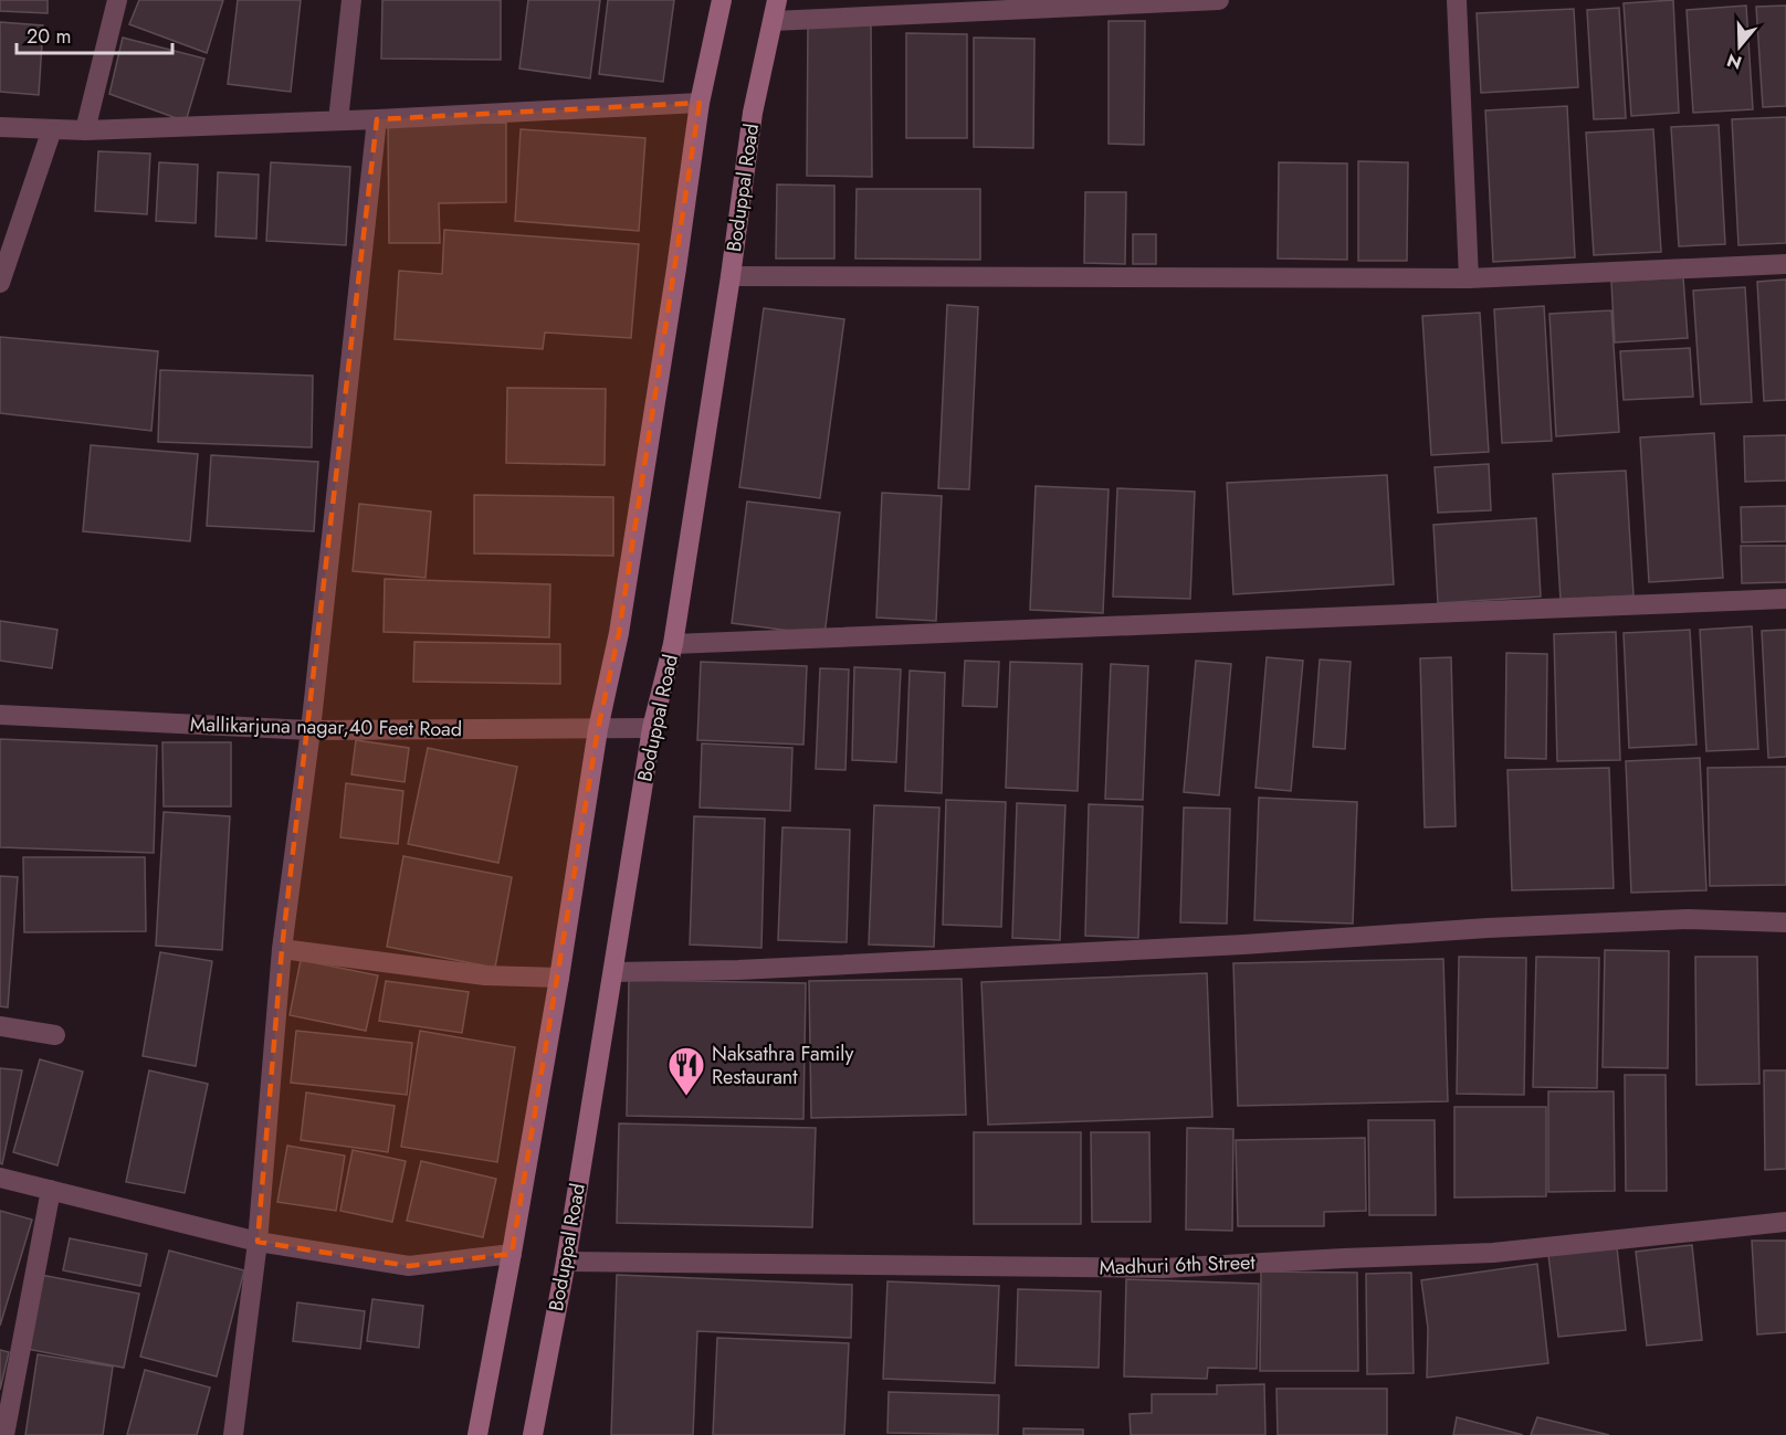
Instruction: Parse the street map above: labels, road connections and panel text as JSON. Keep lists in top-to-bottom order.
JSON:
{
  "streets": {
    "street": ["Boduppal Road", "Mallikarjuna nagar,40 Feet Road", "Madhuri 6th Street"]
  },
  "crossings": [
    ["Boduppal Road", "Mallikarjuna nagar,40 Feet Road"],
    ["Boduppal Road", "Madhuri 6th Street"]
  ],
  "places": {
    "restaurant": ["Naksathra Family Restaurant"]
  },
  "scale_bar": "20 m",
  "north": "bottom"
}
